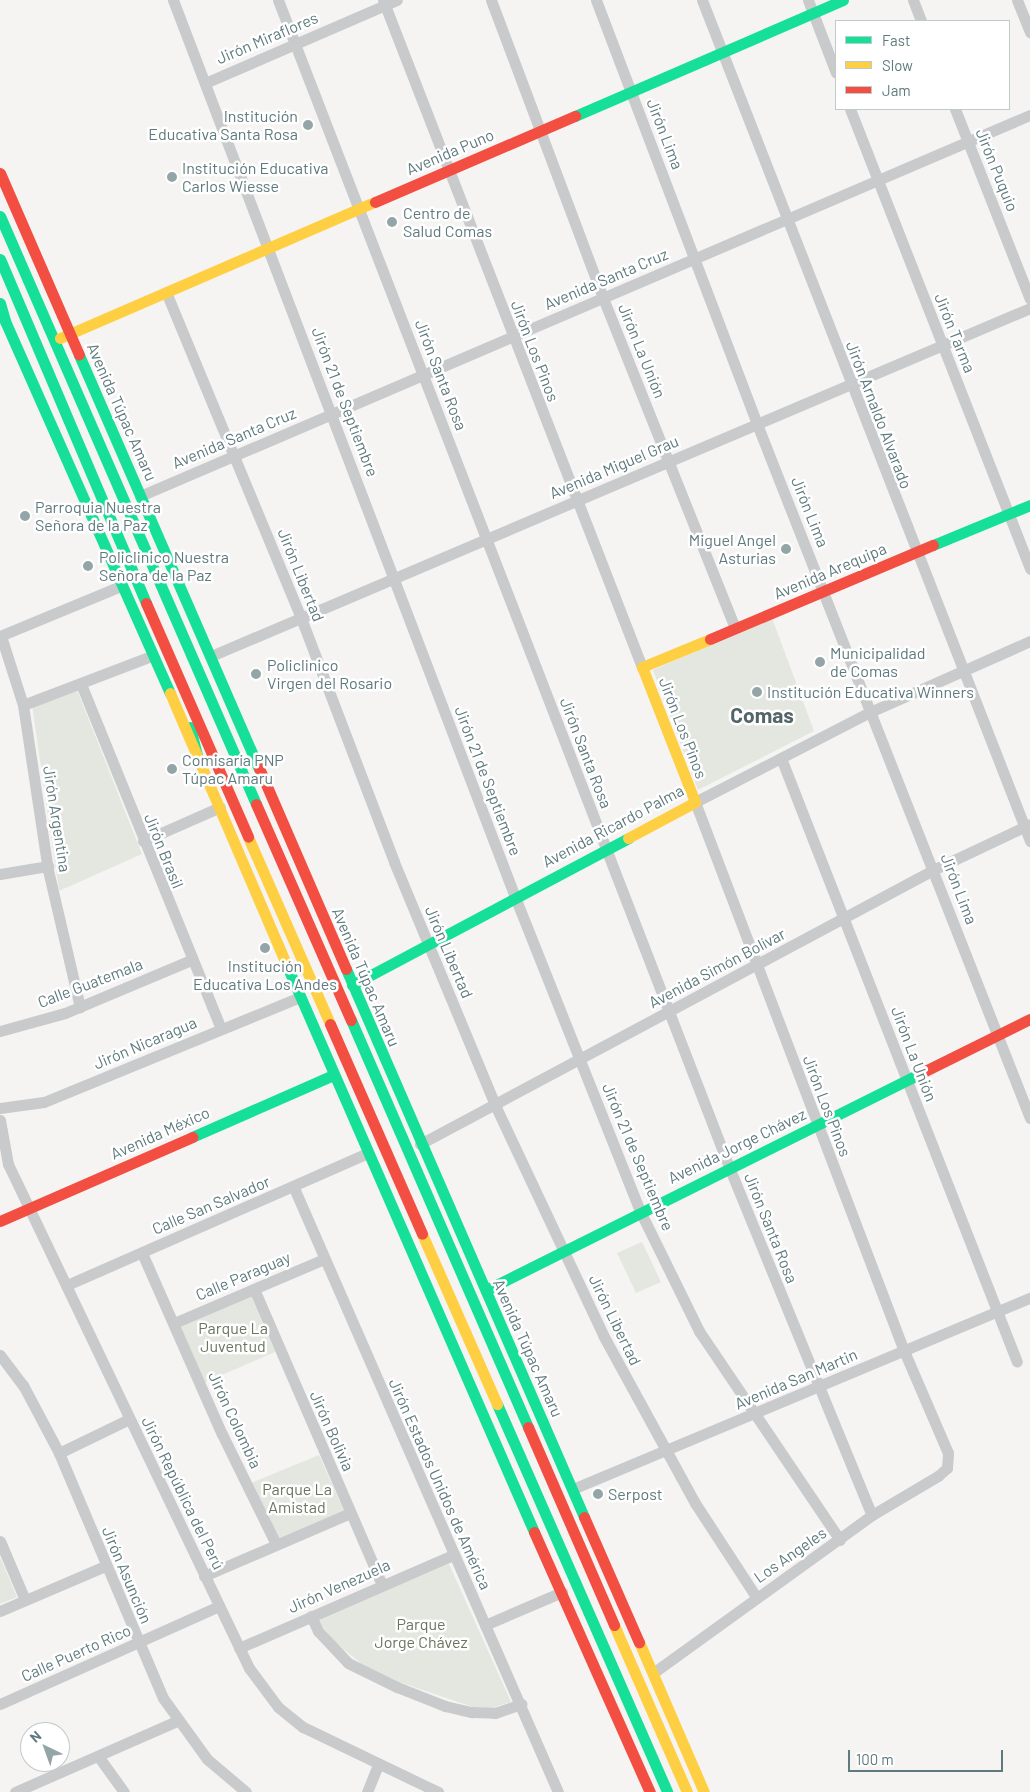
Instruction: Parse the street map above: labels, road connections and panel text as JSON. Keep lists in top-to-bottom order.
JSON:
{
  "streets": {
    "main road": [
      "Avenida Puno",
      "Jirón Los Pinos",
      "Avenida Túpac Amaru",
      "Avenida Arequipa",
      "Avenida Ricardo Palma",
      "Avenida México",
      "Avenida Jorge Chávez"
    ],
    "street": [
      "Jirón Miraflores",
      "Jirón Lima",
      "Jirón Puquio",
      "Avenida Santa Cruz",
      "Jirón Tarma",
      "Jirón La Unión",
      "Jirón Santa Rosa",
      "Jirón 21 de Septiembre",
      "Jirón Arnaldo Alvarado",
      "Avenida Miguel Grau",
      "Jirón Libertad",
      "Jirón Argentina",
      "Jirón Brasil",
      "Avenida Simón Bolívar",
      "Calle Guatemala",
      "Jirón Nicaragua",
      "Calle San Salvador",
      "Calle Paraguay",
      "Avenida San Martin",
      "Jirón Colombia",
      "Jirón Bolivia",
      "Jirón Estados Unidos de América",
      "Jirón República del Perú",
      "Los Angeles",
      "Jirón Asunción",
      "Jirón Venezuela",
      "Calle Puerto Rico"
    ]
  },
  "crossings": [
    ["Jirón Miraflores", "Jirón Los Pinos"],
    ["Jirón Miraflores", "Jirón Santa Rosa"],
    ["Jirón Miraflores", "Jirón 21 de Septiembre"],
    ["Jirón Lima", "Avenida Puno"],
    ["Jirón Lima", "Avenida Santa Cruz"],
    ["Jirón Lima", "Avenida Miguel Grau"],
    ["Jirón Lima", "Avenida Arequipa"],
    ["Jirón Lima", "Avenida Ricardo Palma"],
    ["Jirón Lima", "Avenida Simón Bolívar"],
    ["Jirón Lima", "Avenida Jorge Chávez"],
    ["Avenida Puno", "Jirón Los Pinos"],
    ["Avenida Puno", "Jirón La Unión"],
    ["Avenida Puno", "Jirón Santa Rosa"],
    ["Avenida Puno", "Jirón 21 de Septiembre"],
    ["Avenida Puno", "Avenida Túpac Amaru"],
    ["Avenida Puno", "Jirón Arnaldo Alvarado"],
    ["Avenida Puno", "Jirón Libertad"],
    ["Jirón Puquio", "Avenida Santa Cruz"],
    ["Avenida Santa Cruz", "Jirón Tarma"],
    ["Avenida Santa Cruz", "Jirón Los Pinos"],
    ["Avenida Santa Cruz", "Jirón La Unión"],
    ["Avenida Santa Cruz", "Jirón Santa Rosa"],
    ["Avenida Santa Cruz", "Jirón 21 de Septiembre"],
    ["Avenida Santa Cruz", "Avenida Túpac Amaru"],
    ["Avenida Santa Cruz", "Jirón Arnaldo Alvarado"],
    ["Avenida Santa Cruz", "Jirón Libertad"],
    ["Jirón Tarma", "Avenida Miguel Grau"],
    ["Jirón Tarma", "Avenida Arequipa"],
    ["Jirón Los Pinos", "Avenida Miguel Grau"],
    ["Jirón Los Pinos", "Avenida Arequipa"],
    ["Jirón Los Pinos", "Avenida Ricardo Palma"],
    ["Jirón Los Pinos", "Avenida Simón Bolívar"],
    ["Jirón Los Pinos", "Avenida Jorge Chávez"],
    ["Jirón Los Pinos", "Avenida San Martin"],
    ["Jirón Los Pinos", "Los Angeles"],
    ["Jirón La Unión", "Avenida Miguel Grau"],
    ["Jirón La Unión", "Avenida Arequipa"],
    ["Jirón La Unión", "Avenida Ricardo Palma"],
    ["Jirón La Unión", "Avenida Simón Bolívar"],
    ["Jirón La Unión", "Avenida Jorge Chávez"],
    ["Jirón La Unión", "Avenida San Martin"],
    ["Jirón Santa Rosa", "Avenida Miguel Grau"],
    ["Jirón Santa Rosa", "Avenida Ricardo Palma"],
    ["Jirón Santa Rosa", "Avenida Simón Bolívar"],
    ["Jirón Santa Rosa", "Avenida Jorge Chávez"],
    ["Jirón Santa Rosa", "Avenida San Martin"],
    ["Jirón Santa Rosa", "Los Angeles"],
    ["Jirón 21 de Septiembre", "Avenida Miguel Grau"],
    ["Jirón 21 de Septiembre", "Avenida Ricardo Palma"],
    ["Jirón 21 de Septiembre", "Avenida Simón Bolívar"],
    ["Jirón 21 de Septiembre", "Avenida Jorge Chávez"],
    ["Jirón 21 de Septiembre", "Avenida San Martin"],
    ["Jirón 21 de Septiembre", "Los Angeles"],
    ["Avenida Túpac Amaru", "Avenida Miguel Grau"],
    ["Avenida Túpac Amaru", "Avenida Ricardo Palma"],
    ["Avenida Túpac Amaru", "Avenida Simón Bolívar"],
    ["Avenida Túpac Amaru", "Avenida Jorge Chávez"],
    ["Avenida Túpac Amaru", "Avenida San Martin"],
    ["Avenida Túpac Amaru", "Los Angeles"],
    ["Jirón Arnaldo Alvarado", "Avenida Miguel Grau"],
    ["Jirón Arnaldo Alvarado", "Avenida Arequipa"],
    ["Jirón Arnaldo Alvarado", "Avenida Ricardo Palma"],
    ["Jirón Arnaldo Alvarado", "Avenida Simón Bolívar"],
    ["Avenida Miguel Grau", "Jirón Libertad"],
    ["Jirón Libertad", "Avenida Ricardo Palma"],
    ["Jirón Libertad", "Avenida Simón Bolívar"],
    ["Jirón Libertad", "Avenida Jorge Chávez"],
    ["Jirón Libertad", "Avenida San Martin"],
    ["Jirón Libertad", "Los Angeles"],
    ["Jirón Argentina", "Calle Guatemala"],
    ["Jirón Brasil", "Calle Guatemala"],
    ["Jirón Brasil", "Jirón Nicaragua"],
    ["Avenida México", "Jirón República del Perú"],
    ["Calle San Salvador", "Jirón Colombia"],
    ["Calle San Salvador", "Jirón Estados Unidos de América"],
    ["Calle San Salvador", "Jirón República del Perú"],
    ["Calle Paraguay", "Jirón Colombia"],
    ["Calle Paraguay", "Jirón Bolivia"],
    ["Calle Paraguay", "Jirón Estados Unidos de América"],
    ["Jirón Bolivia", "Jirón Venezuela"],
    ["Jirón Estados Unidos de América", "Jirón Venezuela"],
    ["Jirón República del Perú", "Jirón Venezuela"],
    ["Jirón República del Perú", "Calle Puerto Rico"],
    ["Jirón Asunción", "Calle Puerto Rico"]
  ],
  "districts": ["Comas"],
  "parks": ["Parque La Juventud", "Parque La Amistad", "Parque Jorge Chávez"],
  "places": [
    "Institución Educativa Santa Rosa",
    "Institución Educativa Carlos Wiesse",
    "Centro de Salud Comas",
    "Parroquia Nuestra Señora de la Paz",
    "Miguel Angel Asturias",
    "Policlinico Nuestra Señora de la Paz",
    "Municipalidad de Comas",
    "Policlinico Virgen del Rosario",
    "Institución Educativa Winners",
    "Comisaría PNP Túpac Amaru",
    "Institución Educativa Los Andes",
    "Serpost"
  ],
  "legend": ["Fast", "Slow", "Jam"],
  "scale_bar": "100 m",
  "north": "top left"
}
